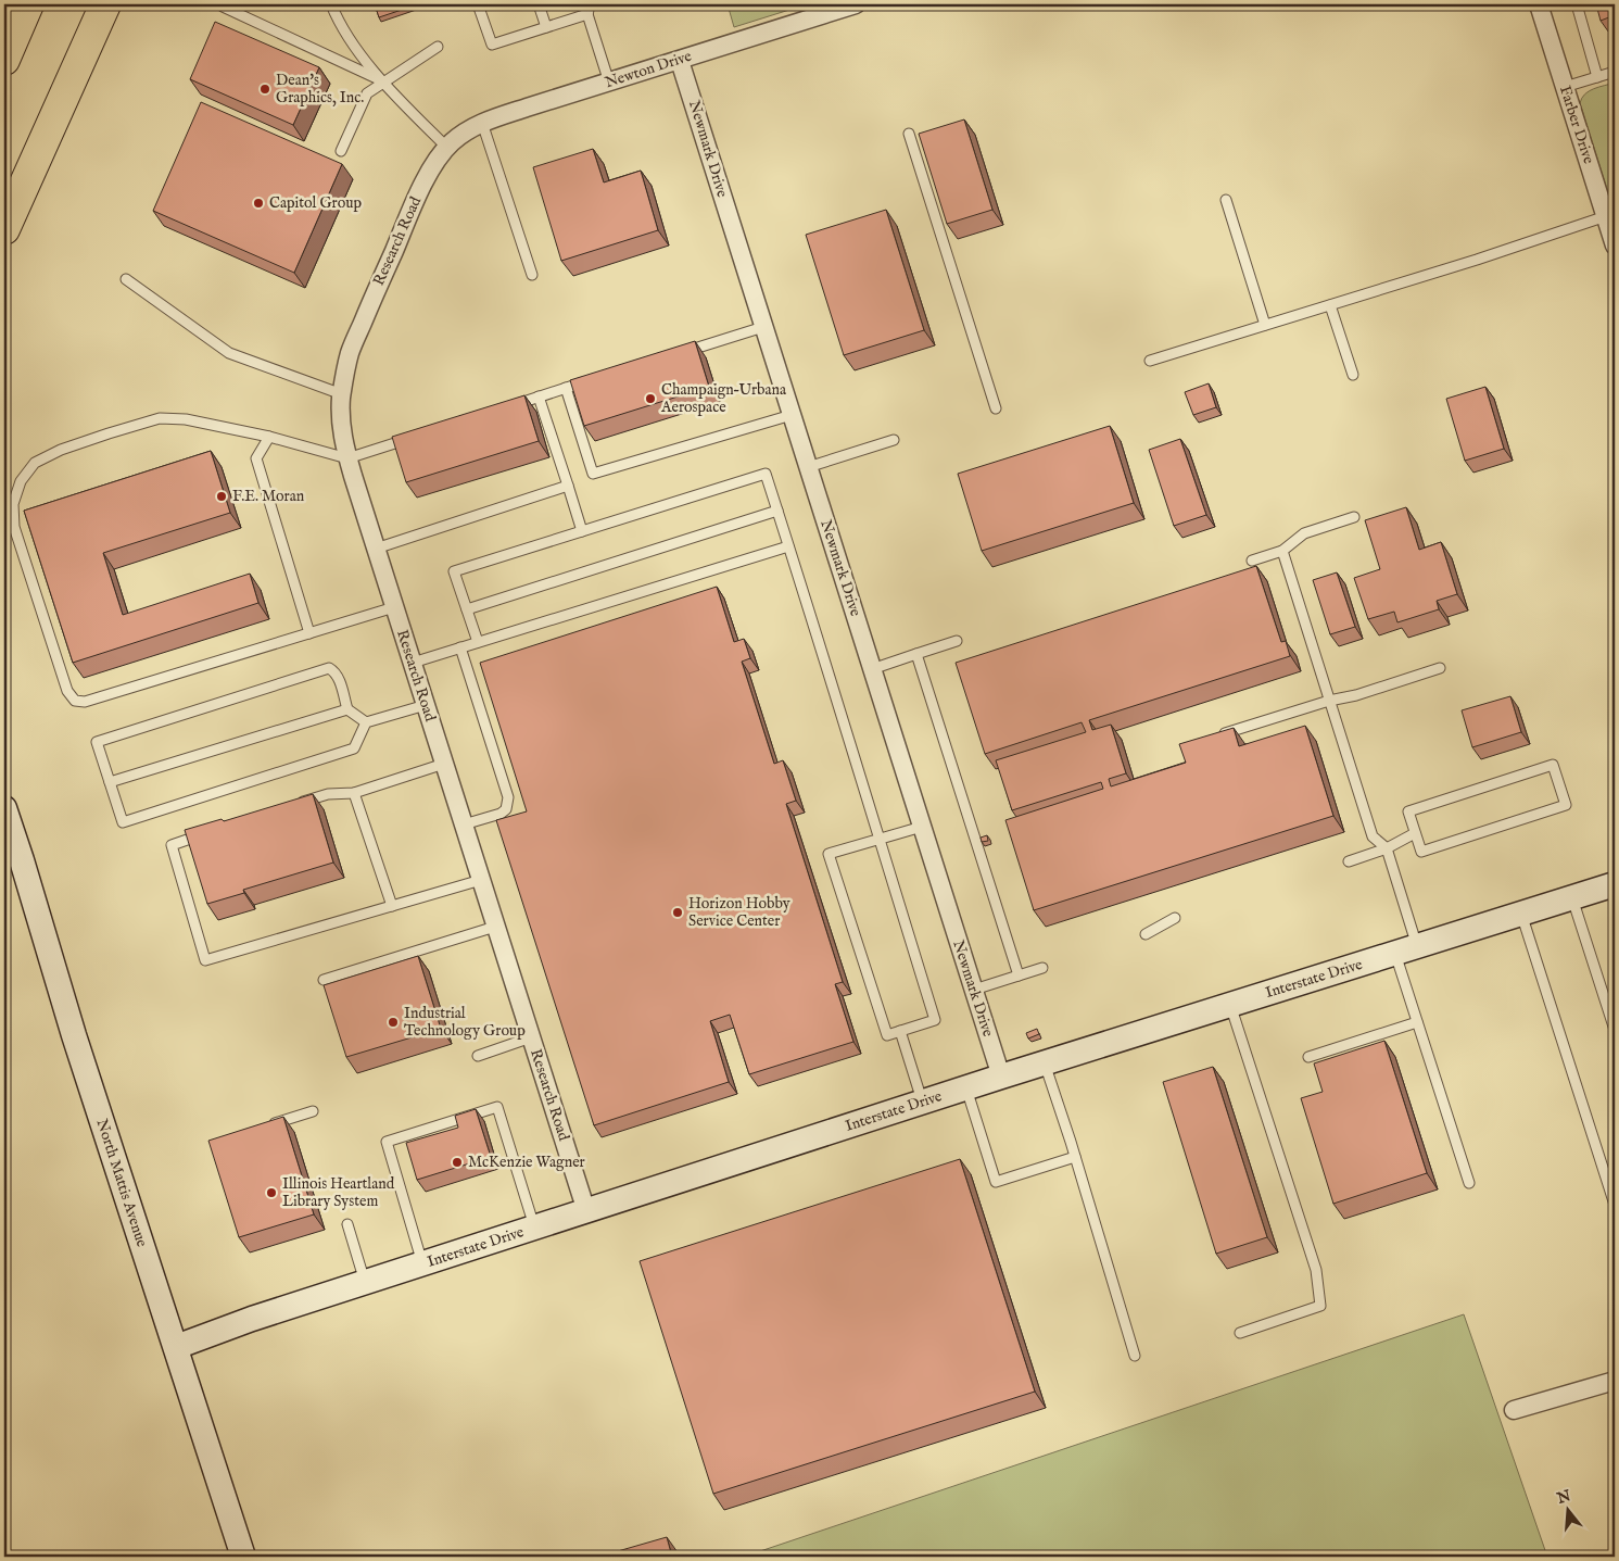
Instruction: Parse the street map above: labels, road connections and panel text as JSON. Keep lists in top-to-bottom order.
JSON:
{
  "streets": {
    "main road": ["Interstate Drive", "North Mattis Avenue"],
    "street": [
      "Newton Drive",
      "Farber Drive",
      "Newmark Drive",
      "Research Road"
    ]
  },
  "crossings": [
    ["Newton Drive", "Newmark Drive"],
    ["Newton Drive", "Research Road"],
    ["Newmark Drive", "Interstate Drive"],
    ["Research Road", "Interstate Drive"],
    ["Interstate Drive", "North Mattis Avenue"]
  ],
  "places": [
    "Dean's Graphics, Inc.",
    "Capitol Group",
    "Champaign–Urbana Aerospace",
    "F.E. Moran",
    "Horizon Hobby Service Center",
    "Industrial Technology Group",
    "McKenzie Wagner",
    "Illinois Heartland Library System"
  ],
  "north": "top"
}
